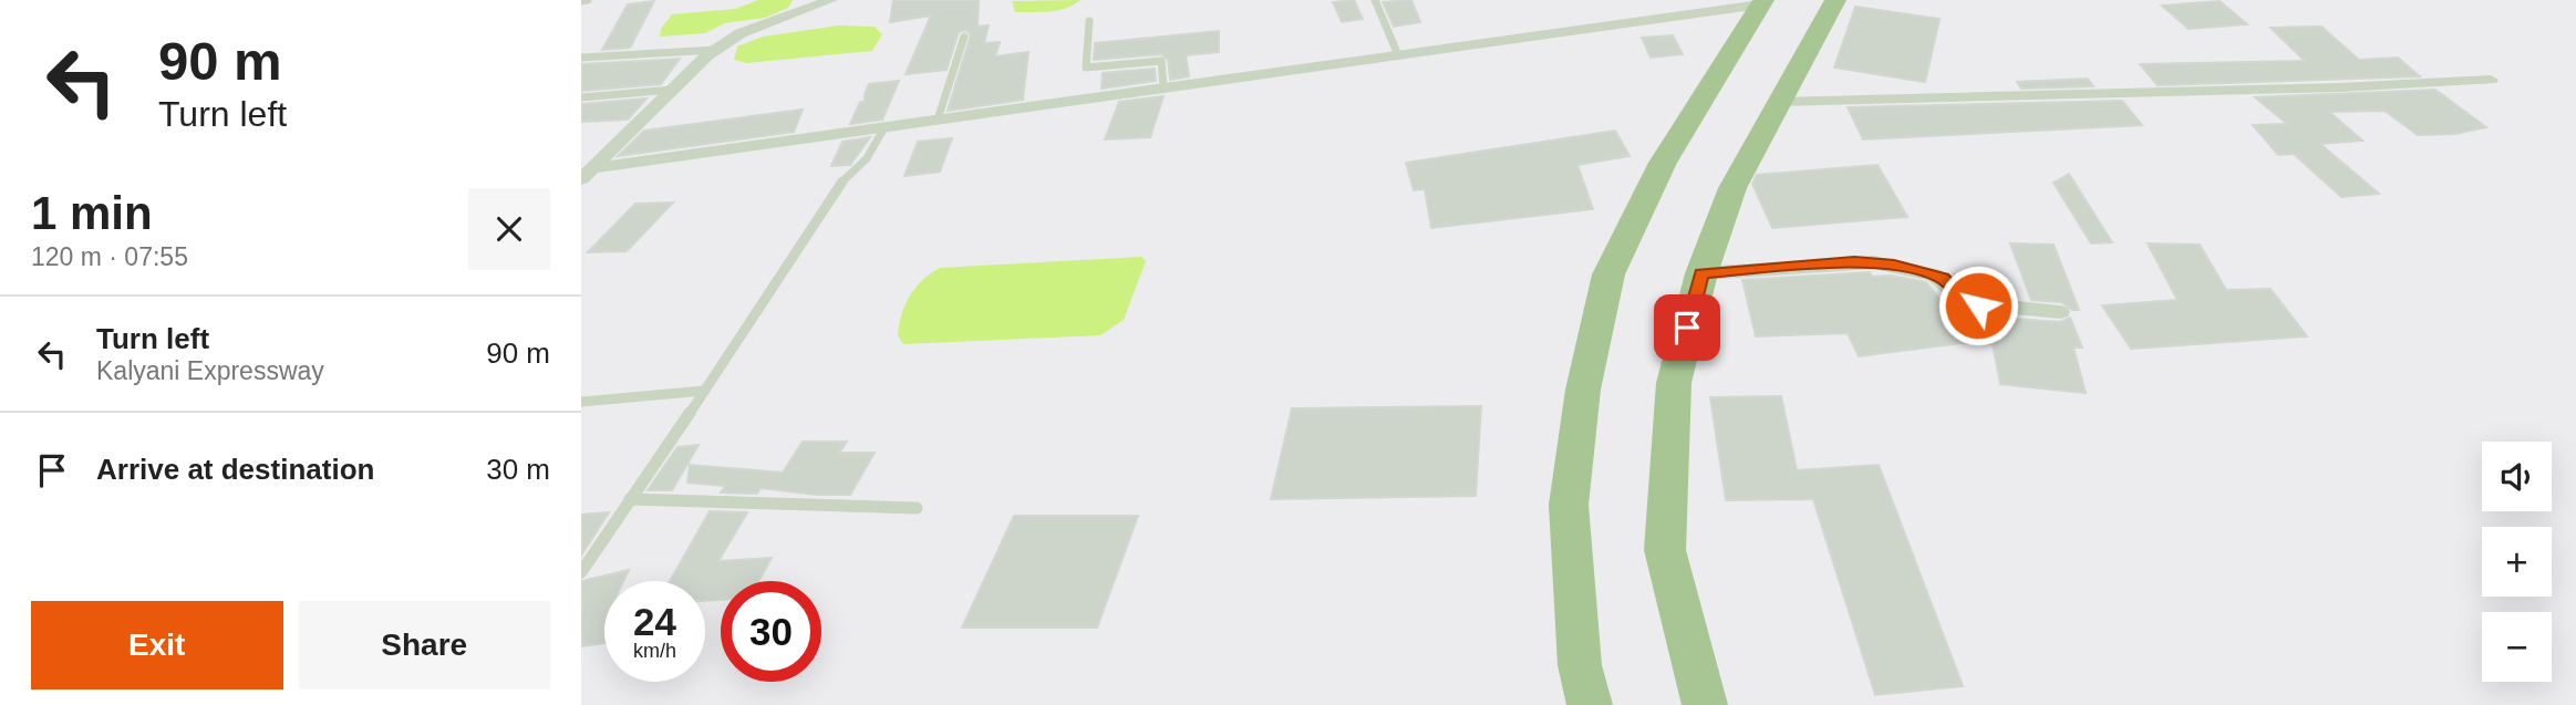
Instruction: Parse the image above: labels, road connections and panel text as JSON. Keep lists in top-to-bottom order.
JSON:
{
  "page": {
    "turn": ["90 m", "Turn left"],
    "heading": ["1 min", "120 m · 07:55"],
    "list": [
      {
        "name": "Turn left",
        "note": "Kalyani Expressway",
        "value": "90 m"
      },
      {
        "name": "Arrive at destination",
        "value": "30 m"
      }
    ],
    "map_buttons": ["+", "−"],
    "speed": "24 km/h",
    "limit": "30",
    "buttons": ["Exit", "Share"]
  }
}
